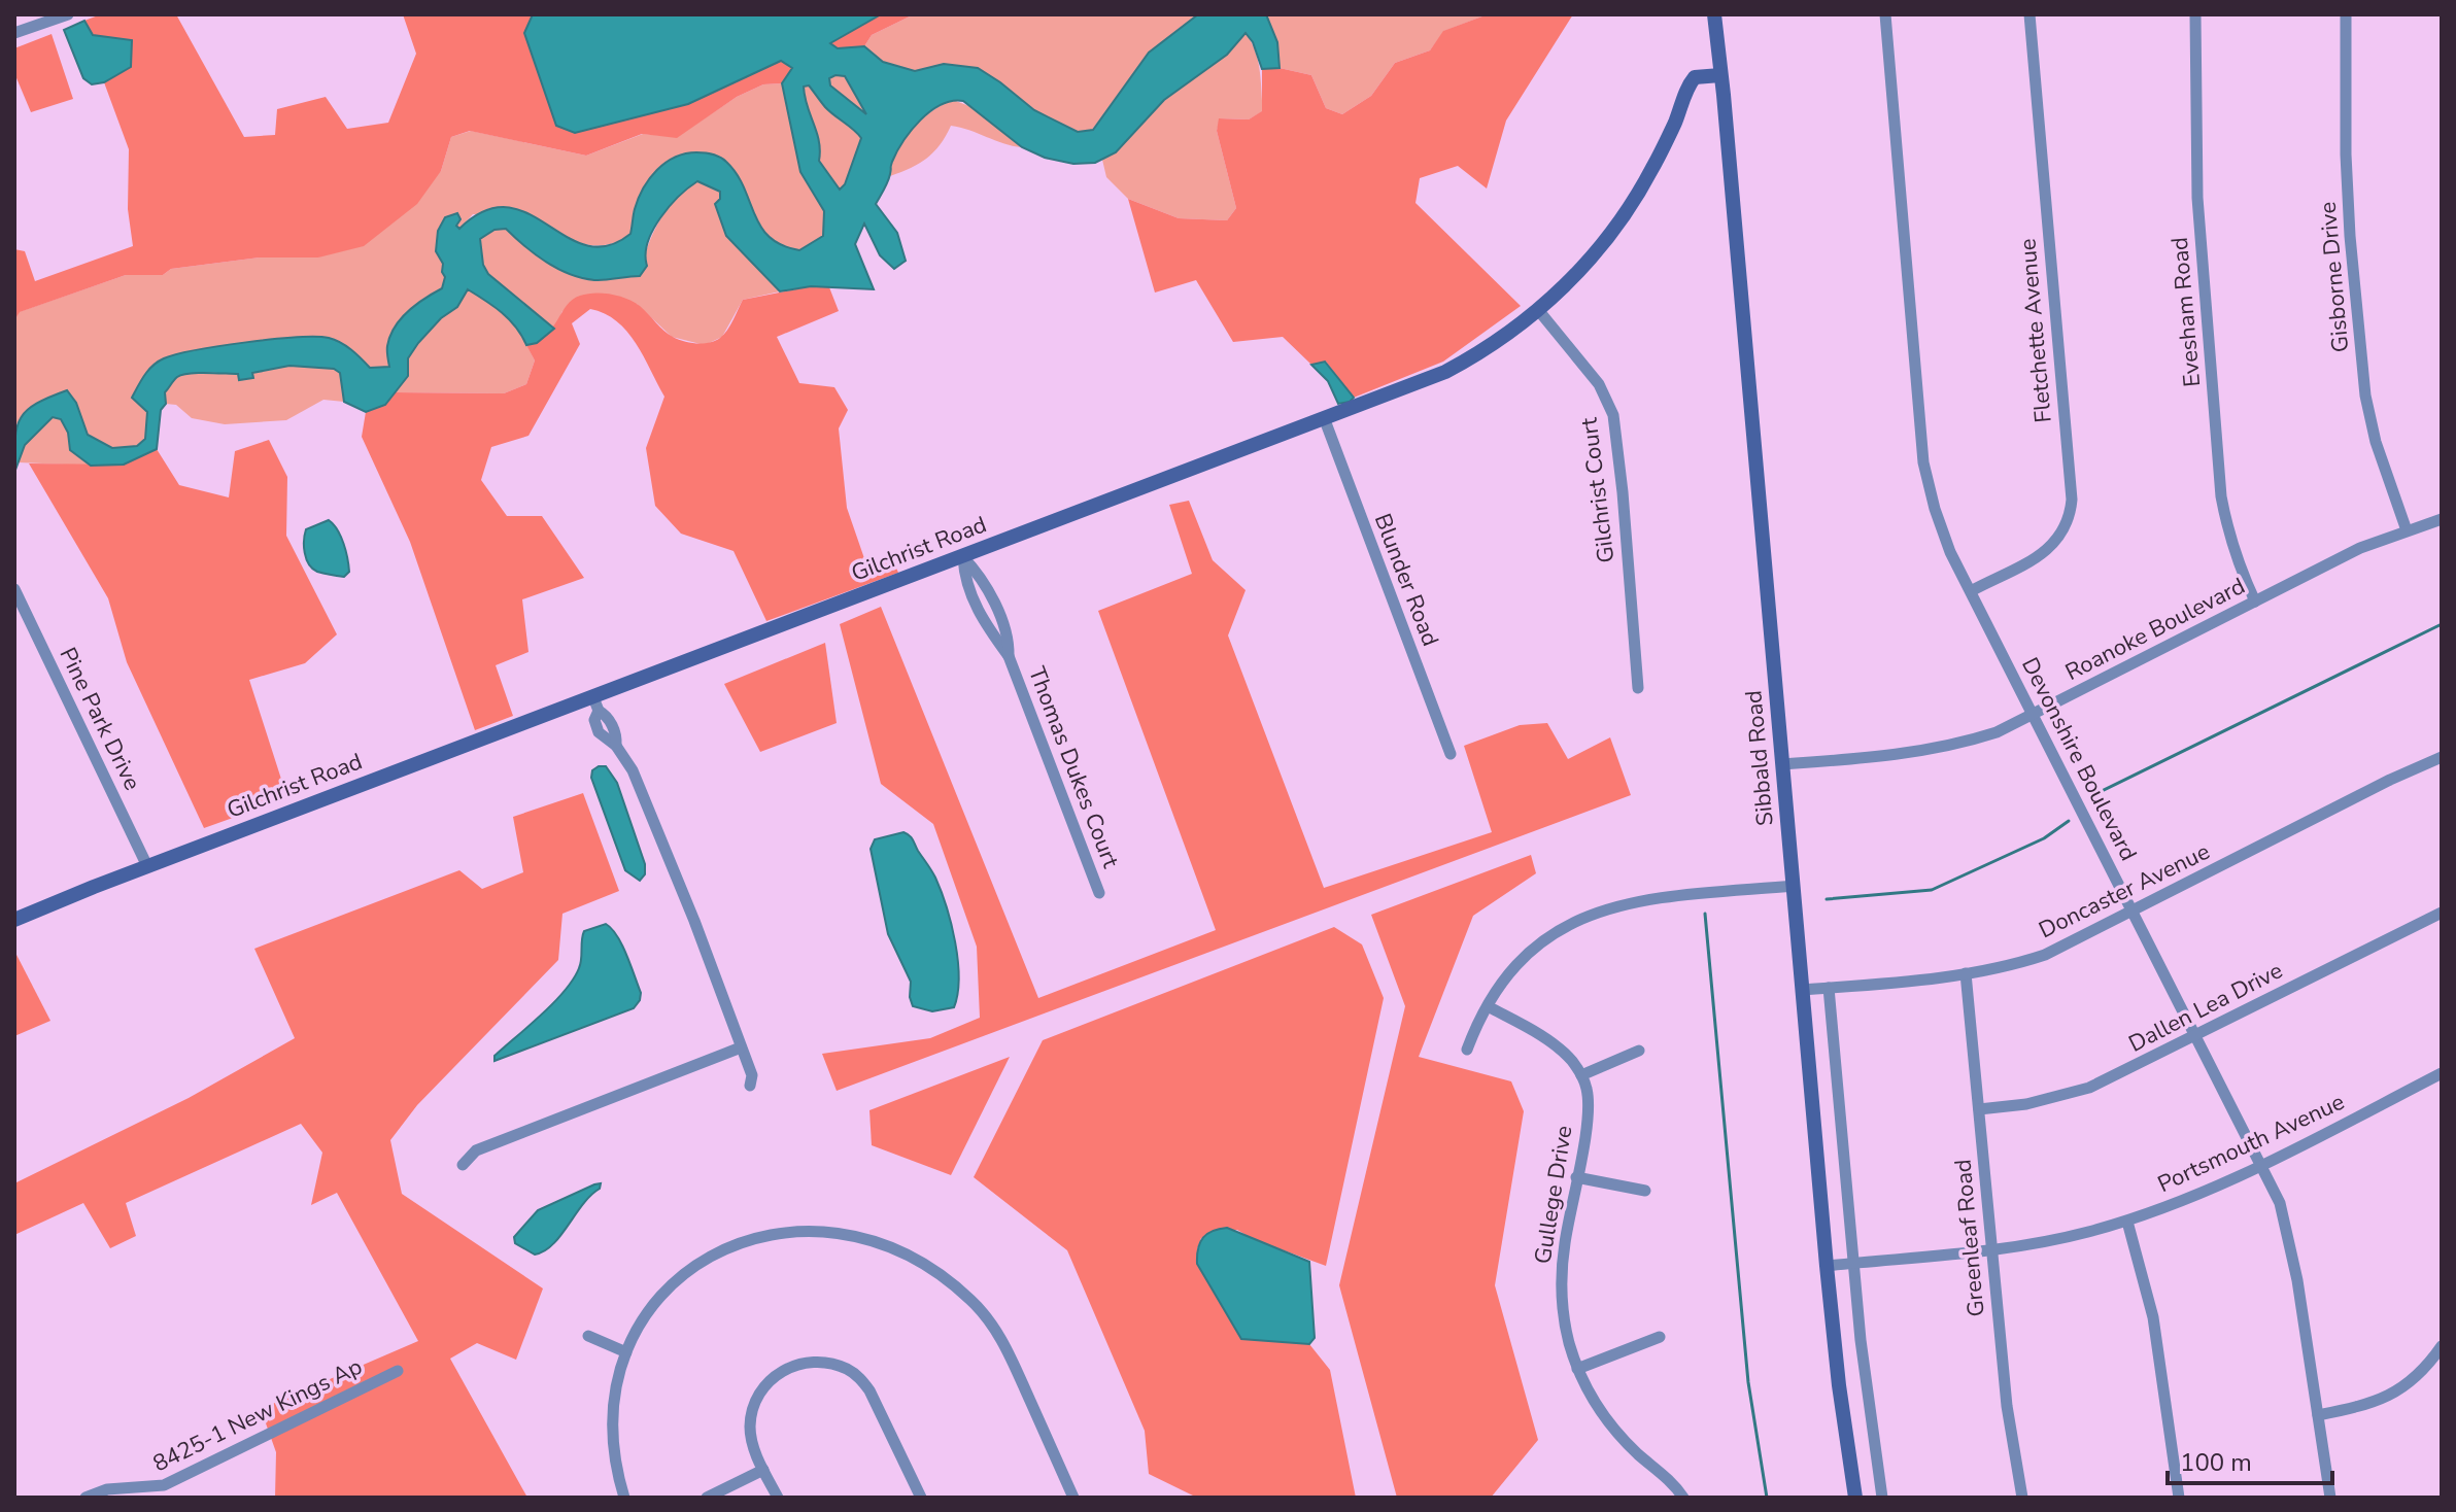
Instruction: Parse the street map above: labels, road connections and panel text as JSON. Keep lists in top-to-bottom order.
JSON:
{
  "streets": {
    "street": [
      "Gisborne Drive",
      "Evesham Road",
      "Fletchette Avenue",
      "Gilchrist Court",
      "Gilchrist Road",
      "Blunder Road",
      "Roanoke Boulevard",
      "Pine Park Drive",
      "Sibbald Road",
      "Devonshire Boulevard",
      "Thomas Dukes Court",
      "Doncaster Avenue",
      "Dallen Lea Drive",
      "Portsmouth Avenue",
      "Gullege Drive",
      "Greenleaf Road",
      "8425-1 New Kings Ap"
    ]
  },
  "crossings": [
    ["Gisborne Drive", "Roanoke Boulevard"],
    ["Evesham Road", "Roanoke Boulevard"],
    ["Fletchette Avenue", "Devonshire Boulevard"],
    ["Gilchrist Court", "Gilchrist Road"],
    ["Gilchrist Road", "Blunder Road"],
    ["Gilchrist Road", "Pine Park Drive"],
    ["Gilchrist Road", "Sibbald Road"],
    ["Gilchrist Road", "Thomas Dukes Court"],
    ["Roanoke Boulevard", "Sibbald Road"],
    ["Roanoke Boulevard", "Devonshire Boulevard"],
    ["Sibbald Road", "Doncaster Avenue"],
    ["Sibbald Road", "Portsmouth Avenue"],
    ["Devonshire Boulevard", "Doncaster Avenue"],
    ["Devonshire Boulevard", "Dallen Lea Drive"],
    ["Devonshire Boulevard", "Portsmouth Avenue"],
    ["Doncaster Avenue", "Greenleaf Road"],
    ["Dallen Lea Drive", "Greenleaf Road"],
    ["Portsmouth Avenue", "Greenleaf Road"]
  ],
  "scale_bar": "100 m"
}
